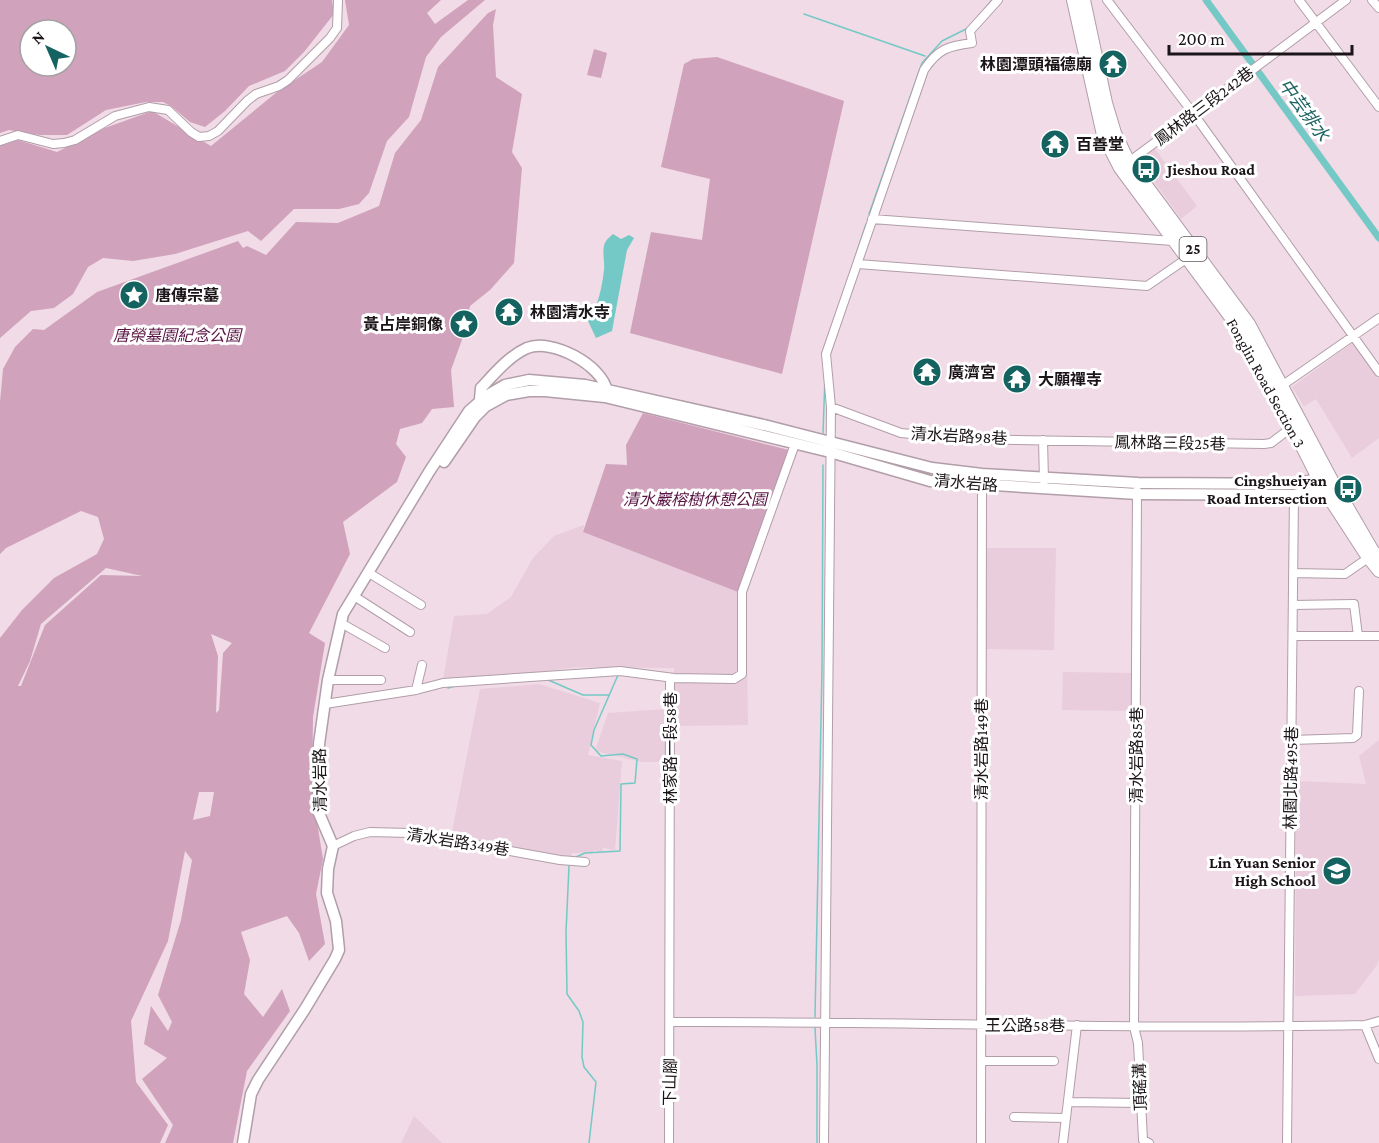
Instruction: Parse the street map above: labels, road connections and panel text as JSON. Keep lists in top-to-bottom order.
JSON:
{
  "streets": {
    "main road": ["25", "Fonglin Road Section 3"],
    "street": [
      "鳳林路三段242巷",
      "清水岩路98巷",
      "鳳林路三段25巷",
      "清水岩路",
      "林家路一段58巷",
      "清水岩路149巷",
      "清水岩路85巷",
      "林園北路495巷",
      "清水岩路349巷",
      "王公路58巷",
      "下山腳",
      "頂磘溝"
    ]
  },
  "crossings": [
    ["鳳林路三段242巷", "Fonglin Road Section 3"],
    ["25", "Fonglin Road Section 3"],
    ["25", "清水岩路"],
    ["Fonglin Road Section 3", "鳳林路三段25巷"],
    ["Fonglin Road Section 3", "清水岩路"],
    ["清水岩路98巷", "鳳林路三段25巷"],
    ["清水岩路", "林家路一段58巷"],
    ["清水岩路", "清水岩路149巷"],
    ["清水岩路", "清水岩路85巷"],
    ["清水岩路", "林園北路495巷"],
    ["清水岩路", "清水岩路349巷"],
    ["林家路一段58巷", "王公路58巷"],
    ["林家路一段58巷", "下山腳"],
    ["清水岩路149巷", "王公路58巷"],
    ["清水岩路85巷", "王公路58巷"],
    ["清水岩路85巷", "頂磘溝"],
    ["林園北路495巷", "王公路58巷"],
    ["王公路58巷", "下山腳"],
    ["王公路58巷", "頂磘溝"]
  ],
  "water": ["中芸排水"],
  "parks": ["唐榮墓園紀念公園", "清水巖榕樹休憩公園"],
  "places": {
    "temple": [
      "林園潭頭福德廟",
      "百善堂",
      "林園清水寺",
      "廣濟宮",
      "大願禪寺"
    ],
    "bus stop": ["Jieshou Road", "Cingshueiyan Road Intersection"],
    "place": ["唐傳宗墓", "黃占岸銅像"],
    "school or university": ["Lin Yuan Senior High School"]
  },
  "scale_bar": "200 m",
  "north": "top left"
}
